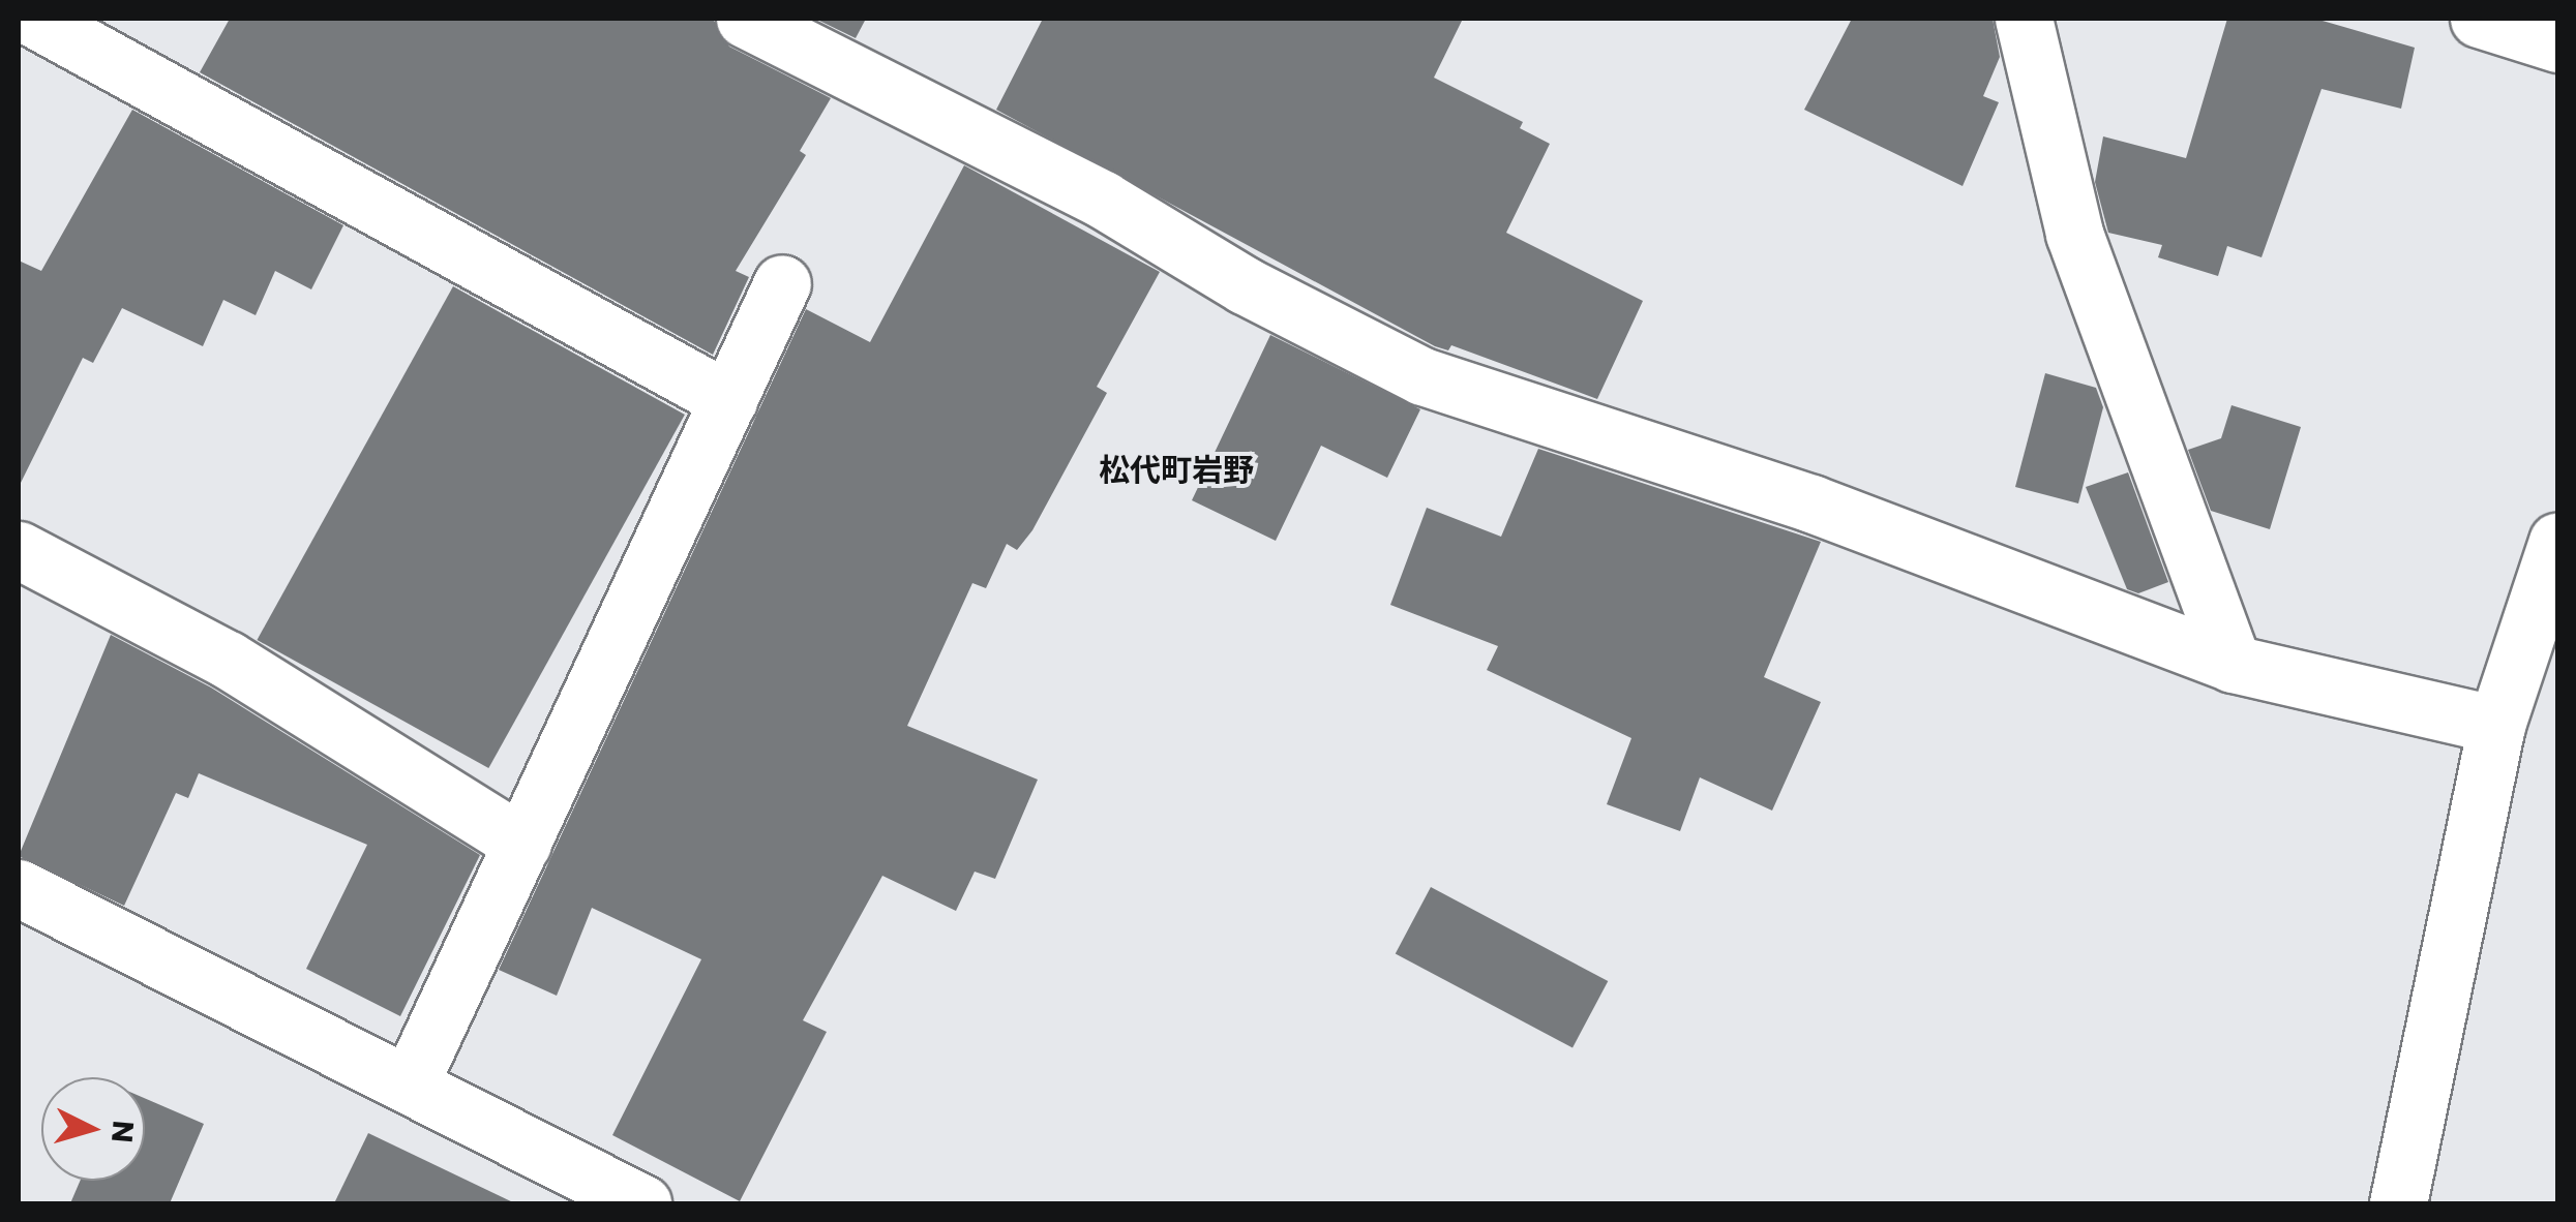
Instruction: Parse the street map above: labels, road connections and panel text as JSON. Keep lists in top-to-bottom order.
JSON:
{
  "districts": ["松代町岩野"],
  "north": "right"
}
